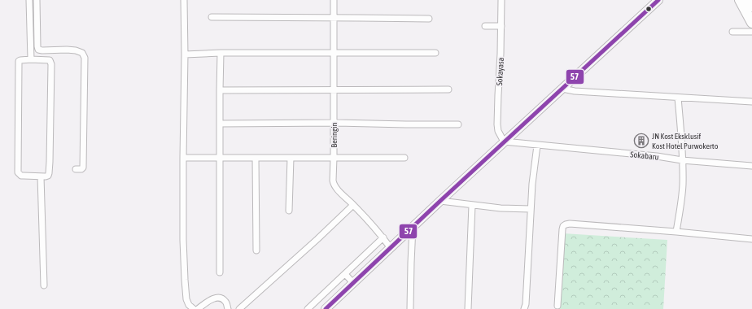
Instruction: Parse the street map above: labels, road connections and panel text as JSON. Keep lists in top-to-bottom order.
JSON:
{
  "streets": {
    "street": ["Sokayasa", "Beringin", "Sokabaru"]
  },
  "crossings": [
    ["Sokayasa", "Sokabaru"]
  ],
  "places": {
    "building": ["JN Kost Eksklusif Kost Hotel Purwokerto"]
  },
  "lines": ["transit line 57"]
}
